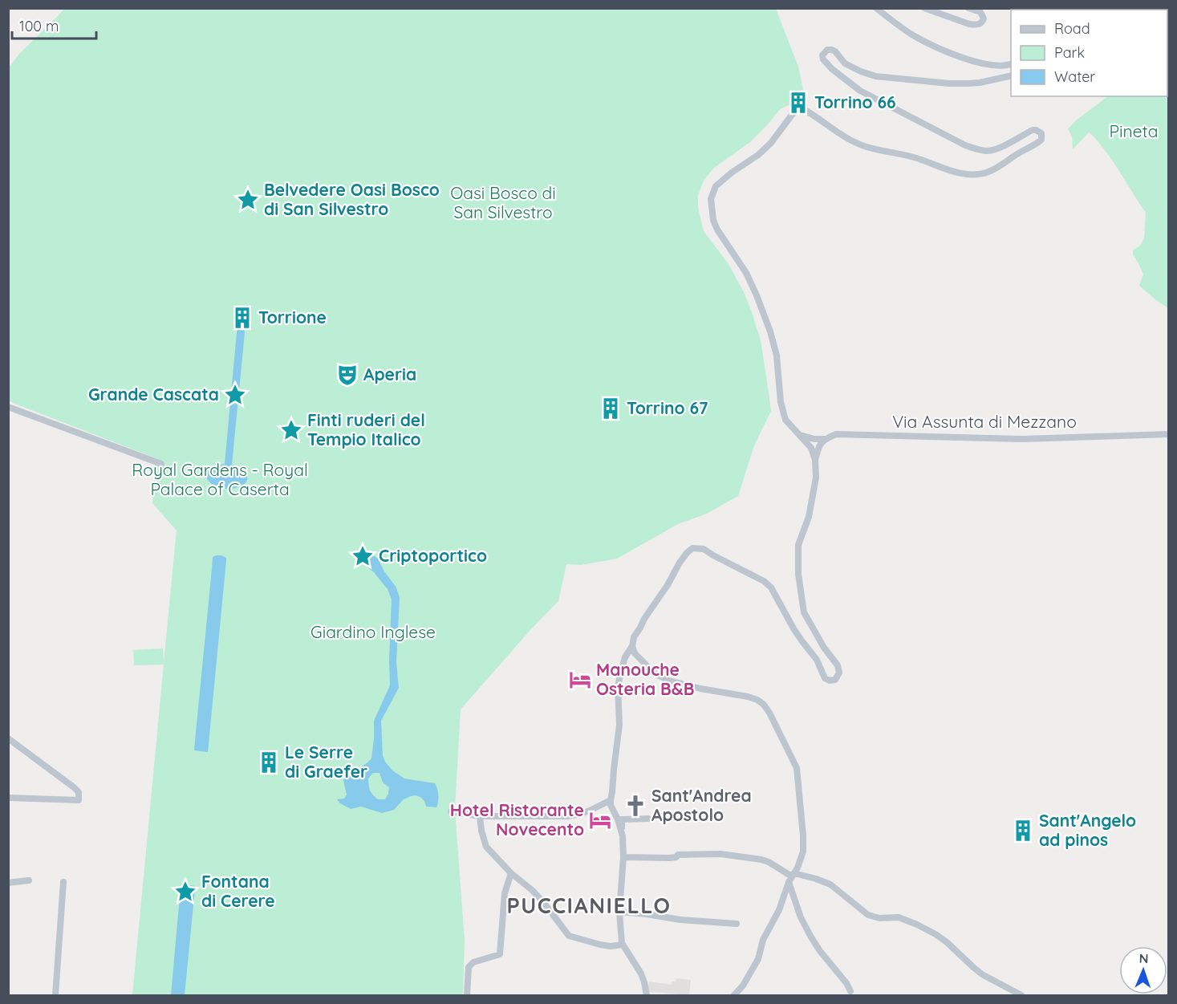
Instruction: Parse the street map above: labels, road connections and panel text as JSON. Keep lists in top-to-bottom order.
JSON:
{
  "streets": {
    "street": ["Via Assunta di Mezzano"]
  },
  "districts": ["PUCCIANIELLO"],
  "parks": [
    "Pineta",
    "Oasi Bosco di San Silvestro",
    "Royal Gardens - Royal Palace of Caserta",
    "Giardino Inglese"
  ],
  "places": {
    "building": [
      "Torrino 66",
      "Torrione",
      "Torrino 67",
      "Le Serre di Graefer",
      "Sant'Angelo ad pinos"
    ],
    "place": [
      "Belvedere Oasi Bosco di San Silvestro",
      "Grande Cascata",
      "Finti ruderi del Tempio Italico",
      "Criptoportico",
      "Fontana di Cerere"
    ],
    "theatre": ["Aperia"],
    "hotel": ["Manouche Osteria B&B", "Hotel Ristorante Novecento"],
    "church": ["Sant'Andrea Apostolo"]
  },
  "legend": ["Road", "Park", "Water"],
  "scale_bar": "100 m",
  "north": "top"
}
